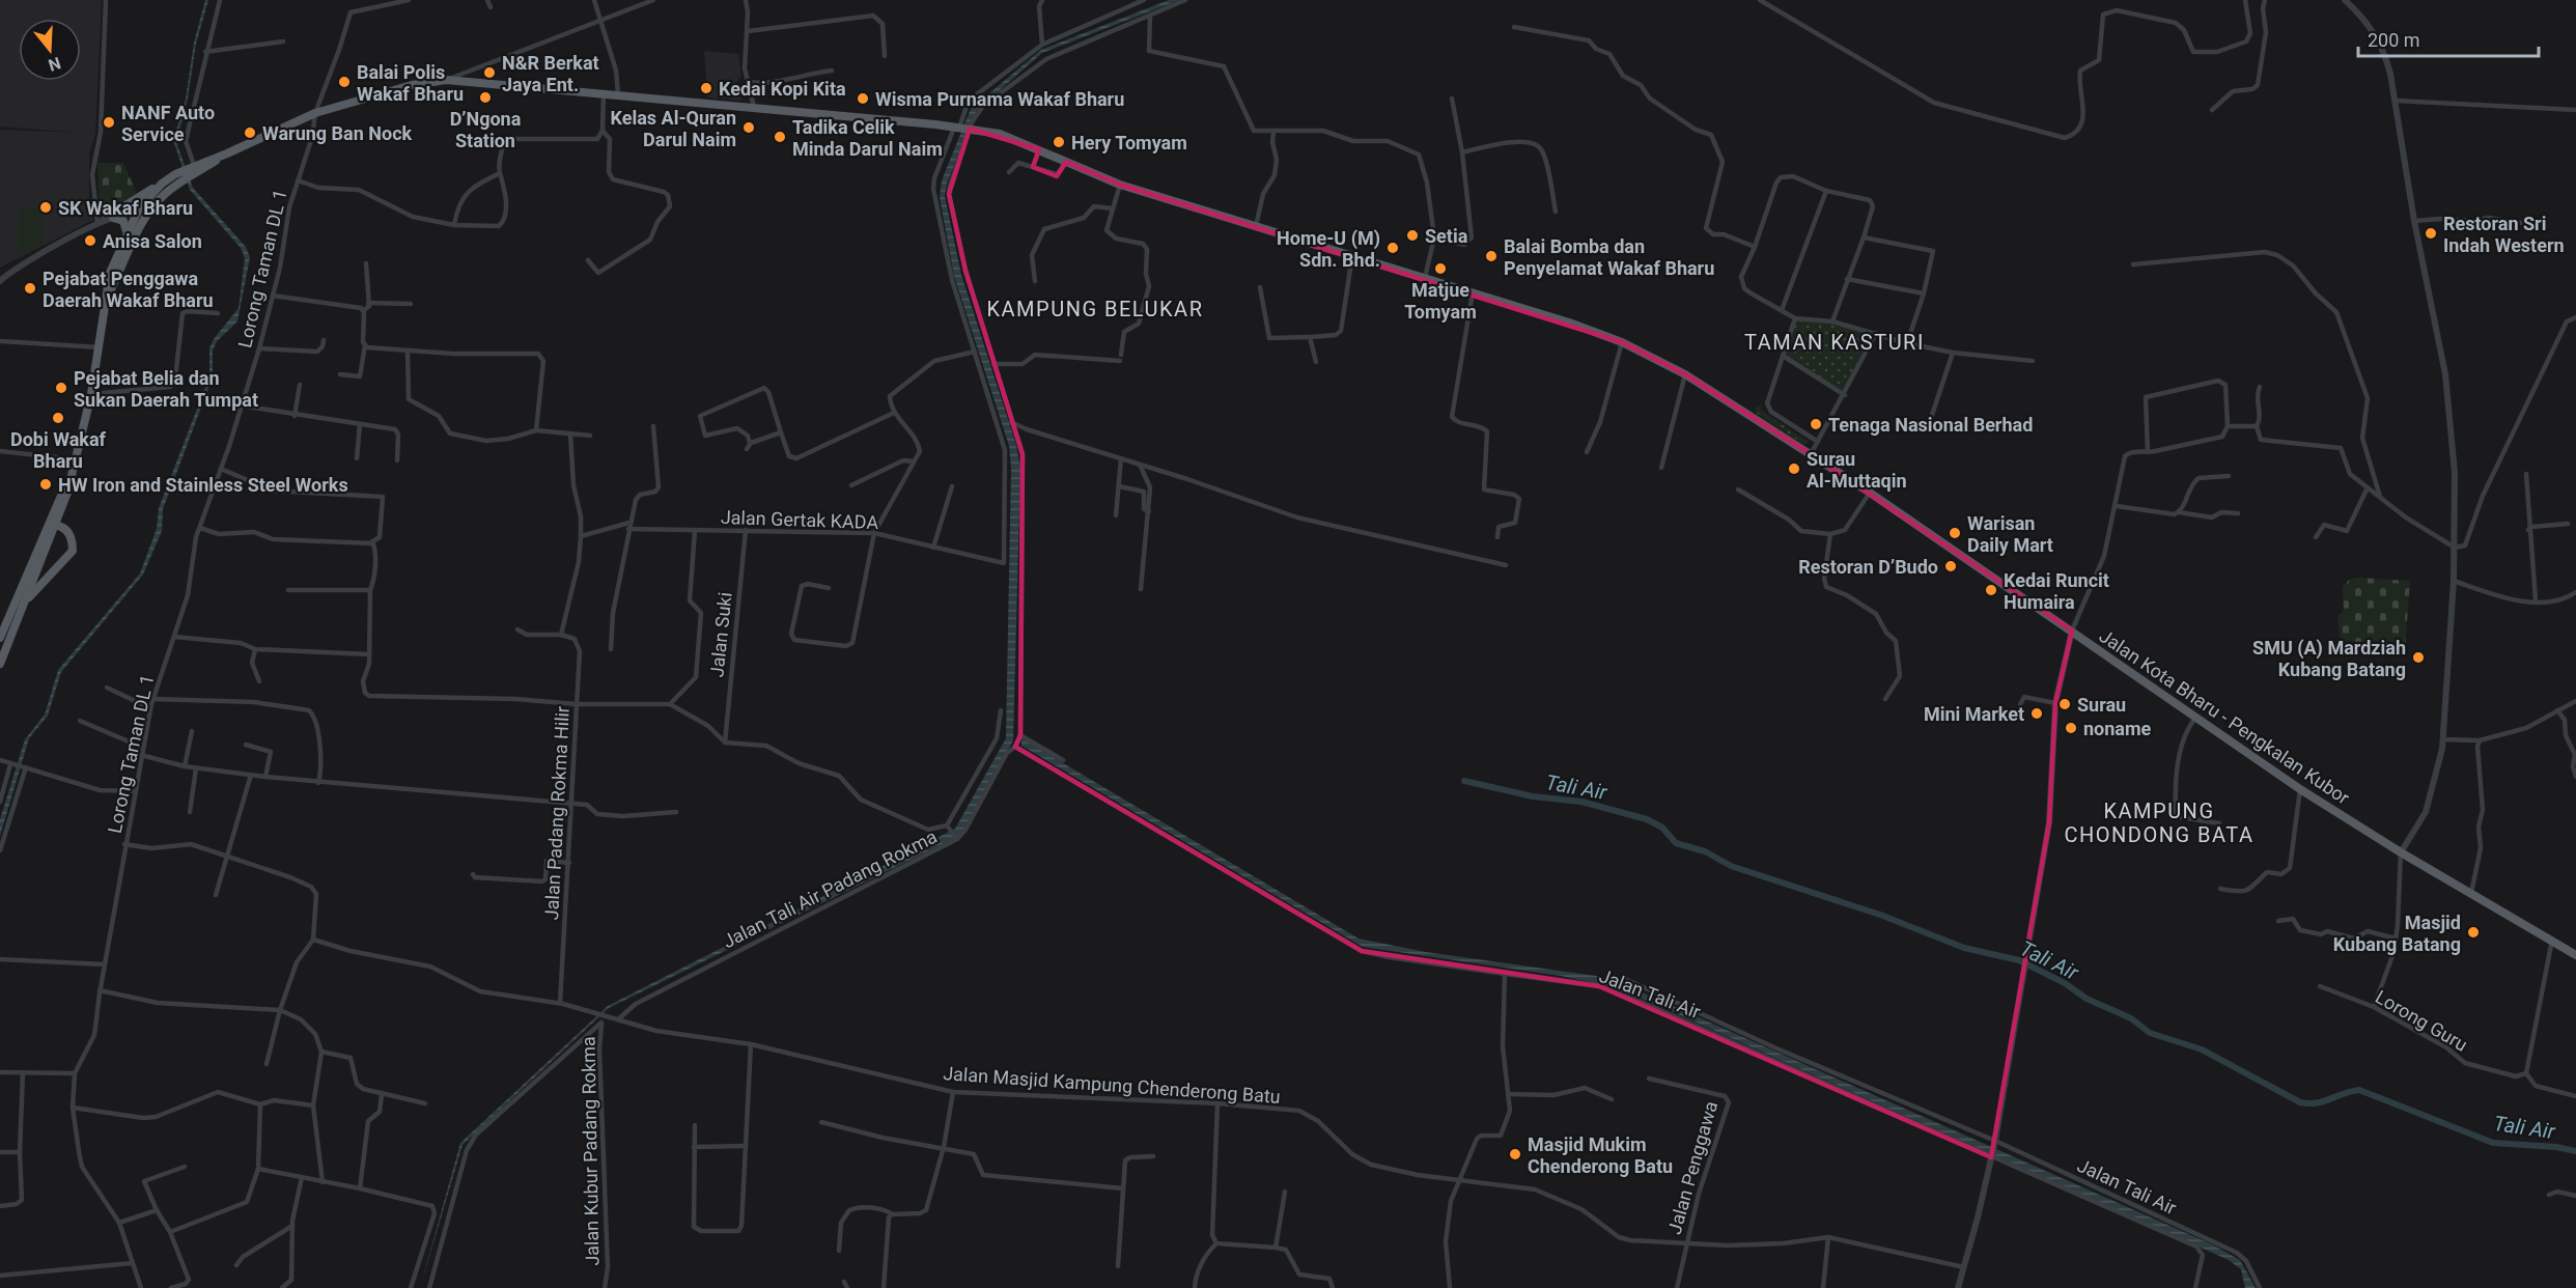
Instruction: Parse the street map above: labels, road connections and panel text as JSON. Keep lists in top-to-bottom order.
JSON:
{
  "streets": {
    "main road": ["Jalan Kota Bharu - Pengkalan Kubor"],
    "street": [
      "Lorong Taman DL 1",
      "Jalan Gertak KADA",
      "Jalan Suki",
      "Jalan Padang Rokma Hilir",
      "Jalan Tali Air Padang Rokma",
      "Jalan Tali Air",
      "Lorong Guru",
      "Jalan Masjid Kampung Chenderong Batu",
      "Jalan Kubur Padang Rokma",
      "Jalan Penggawa"
    ]
  },
  "crossings": [
    ["Lorong Taman DL 1", "Jalan Kota Bharu - Pengkalan Kubor"],
    ["Jalan Gertak KADA", "Jalan Suki"],
    ["Jalan Padang Rokma Hilir", "Jalan Masjid Kampung Chenderong Batu"],
    ["Jalan Tali Air Padang Rokma", "Jalan Tali Air"],
    ["Jalan Tali Air Padang Rokma", "Jalan Masjid Kampung Chenderong Batu"],
    ["Jalan Masjid Kampung Chenderong Batu", "Jalan Kubur Padang Rokma"],
    ["Jalan Masjid Kampung Chenderong Batu", "Jalan Penggawa"]
  ],
  "districts": ["KAMPUNG BELUKAR", "TAMAN KASTURI", "KAMPUNG CHONDONG BATA"],
  "water": ["Tali Air"],
  "places": [
    "N&R Berkat Jaya Ent.",
    "Balai Polis Wakaf Bharu",
    "Kedai Kopi Kita",
    "D’Ngona Station",
    "Wisma Purnama Wakaf Bharu",
    "NANF Auto Service",
    "Kelas Al-Quran Darul Naim",
    "Warung Ban Nock",
    "Tadika Celik Minda Darul Naim",
    "Hery Tomyam",
    "SK Wakaf Bharu",
    "Restoran Sri Indah Western",
    "Setia",
    "Anisa Salon",
    "Home-U (M) Sdn. Bhd.",
    "Balai Bomba dan Penyelamat Wakaf Bharu",
    "Matjue Tomyam",
    "Pejabat Penggawa Daerah Wakaf Bharu",
    "Pejabat Belia dan Sukan Daerah Tumpat",
    "Dobi Wakaf Bharu",
    "Tenaga Nasional Berhad",
    "Surau Al-Muttaqin",
    "HW Iron and Stainless Steel Works",
    "Warisan Daily Mart",
    "Restoran D’Budo",
    "Kedai Runcit Humaira",
    "SMU (A) Mardziah Kubang Batang",
    "Surau",
    "Mini Market",
    "noname",
    "Masjid Kubang Batang",
    "Masjid Mukim Chenderong Batu"
  ],
  "scale_bar": "200 m",
  "north": "bottom"
}
